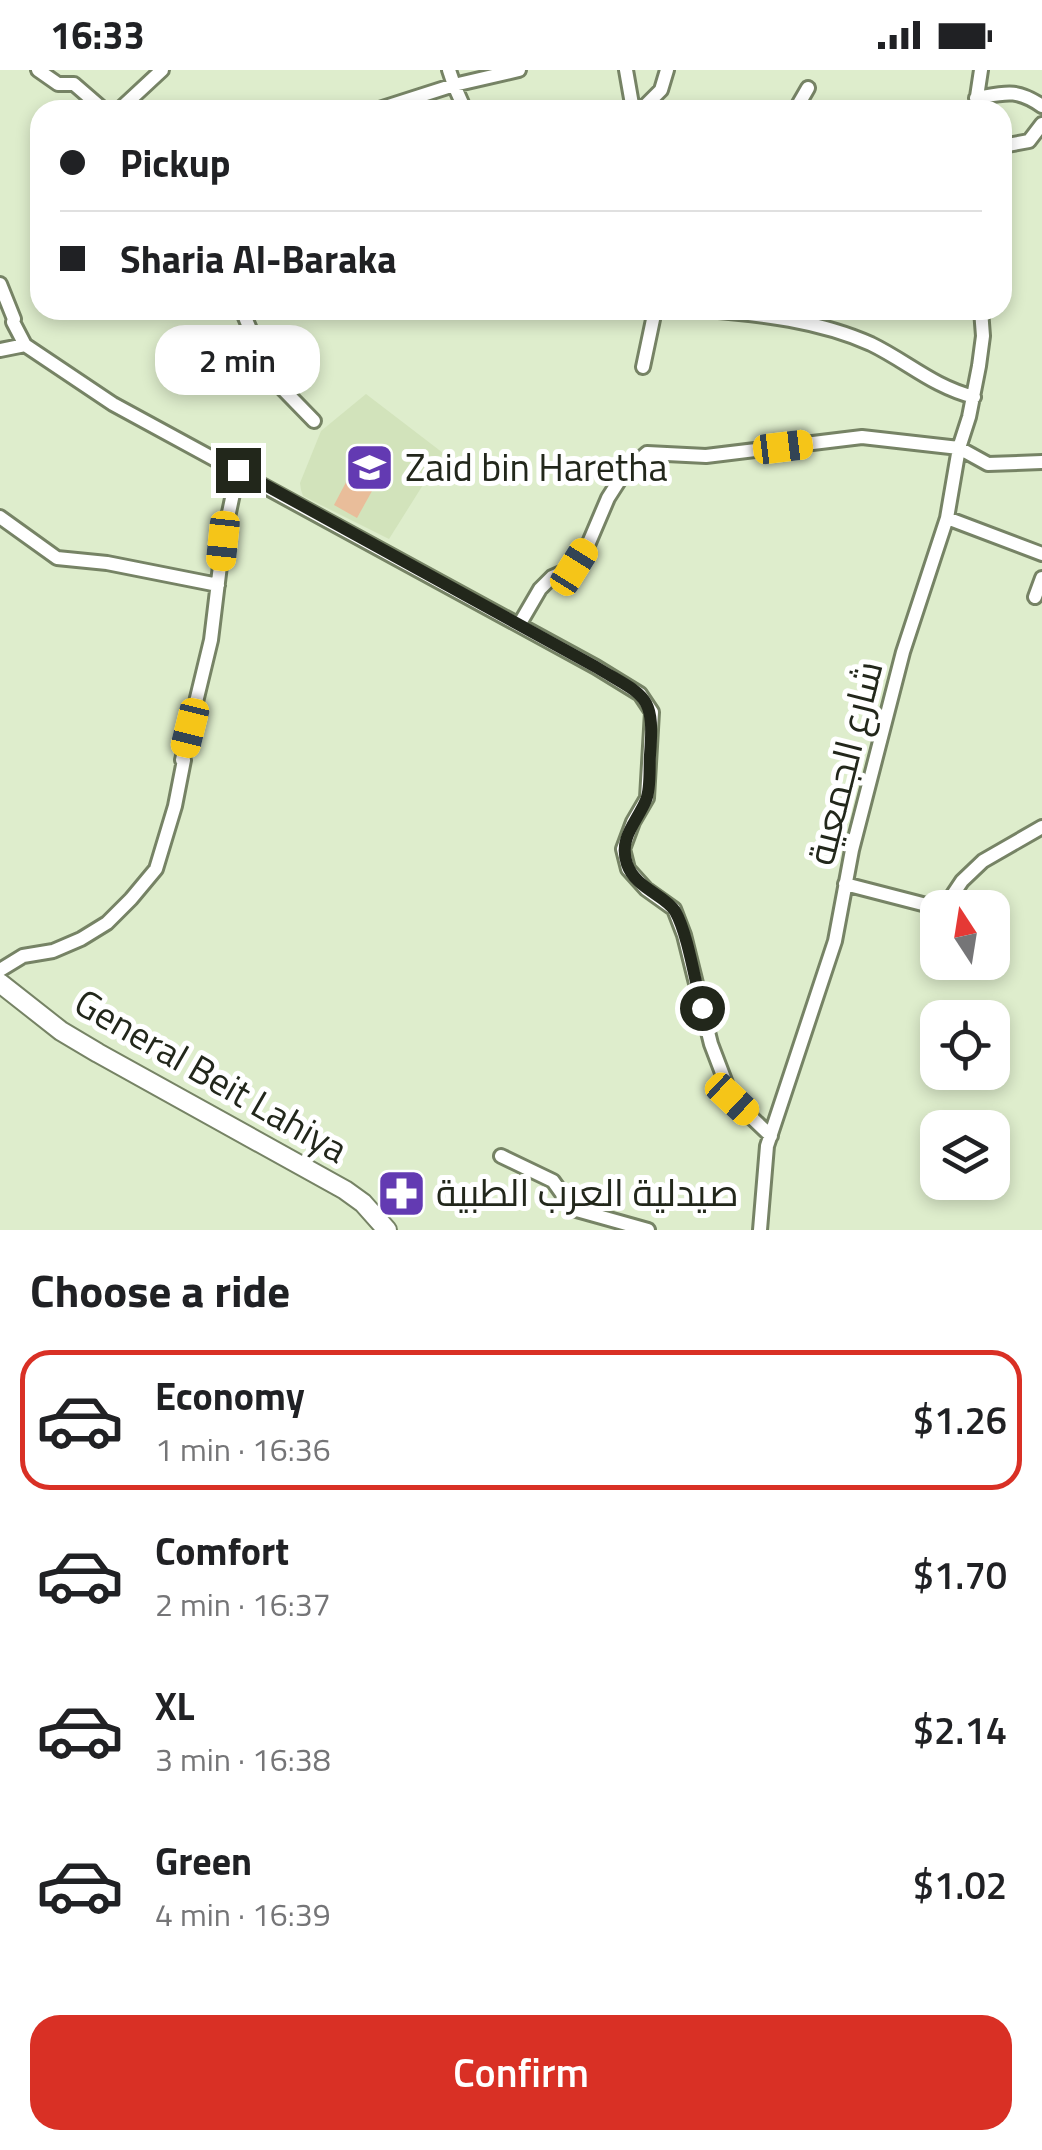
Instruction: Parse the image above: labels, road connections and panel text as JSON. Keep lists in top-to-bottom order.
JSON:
{
  "streets": {
    "main road": ["General Beit Lahiya"],
    "street": ["شارع الجمعية"]
  },
  "places": {
    "school or university": ["Zaid bin Haretha"],
    "pharmacy": ["صيدلية العرب الطبية"]
  },
  "north": "top",
  "page": {
    "status": "16:33",
    "banner": ["Pickup", "Sharia Al-Baraka"],
    "bubble": "2 min",
    "heading": "Choose a ride",
    "list": [
      {
        "name": "Economy",
        "note": "1 min · 16:36",
        "value": "$1.26"
      },
      {
        "name": "Comfort",
        "note": "2 min · 16:37",
        "value": "$1.70"
      },
      {
        "name": "XL",
        "note": "3 min · 16:38",
        "value": "$2.14"
      },
      {
        "name": "Green",
        "note": "4 min · 16:39",
        "value": "$1.02"
      }
    ],
    "buttons": "Confirm"
  }
}
